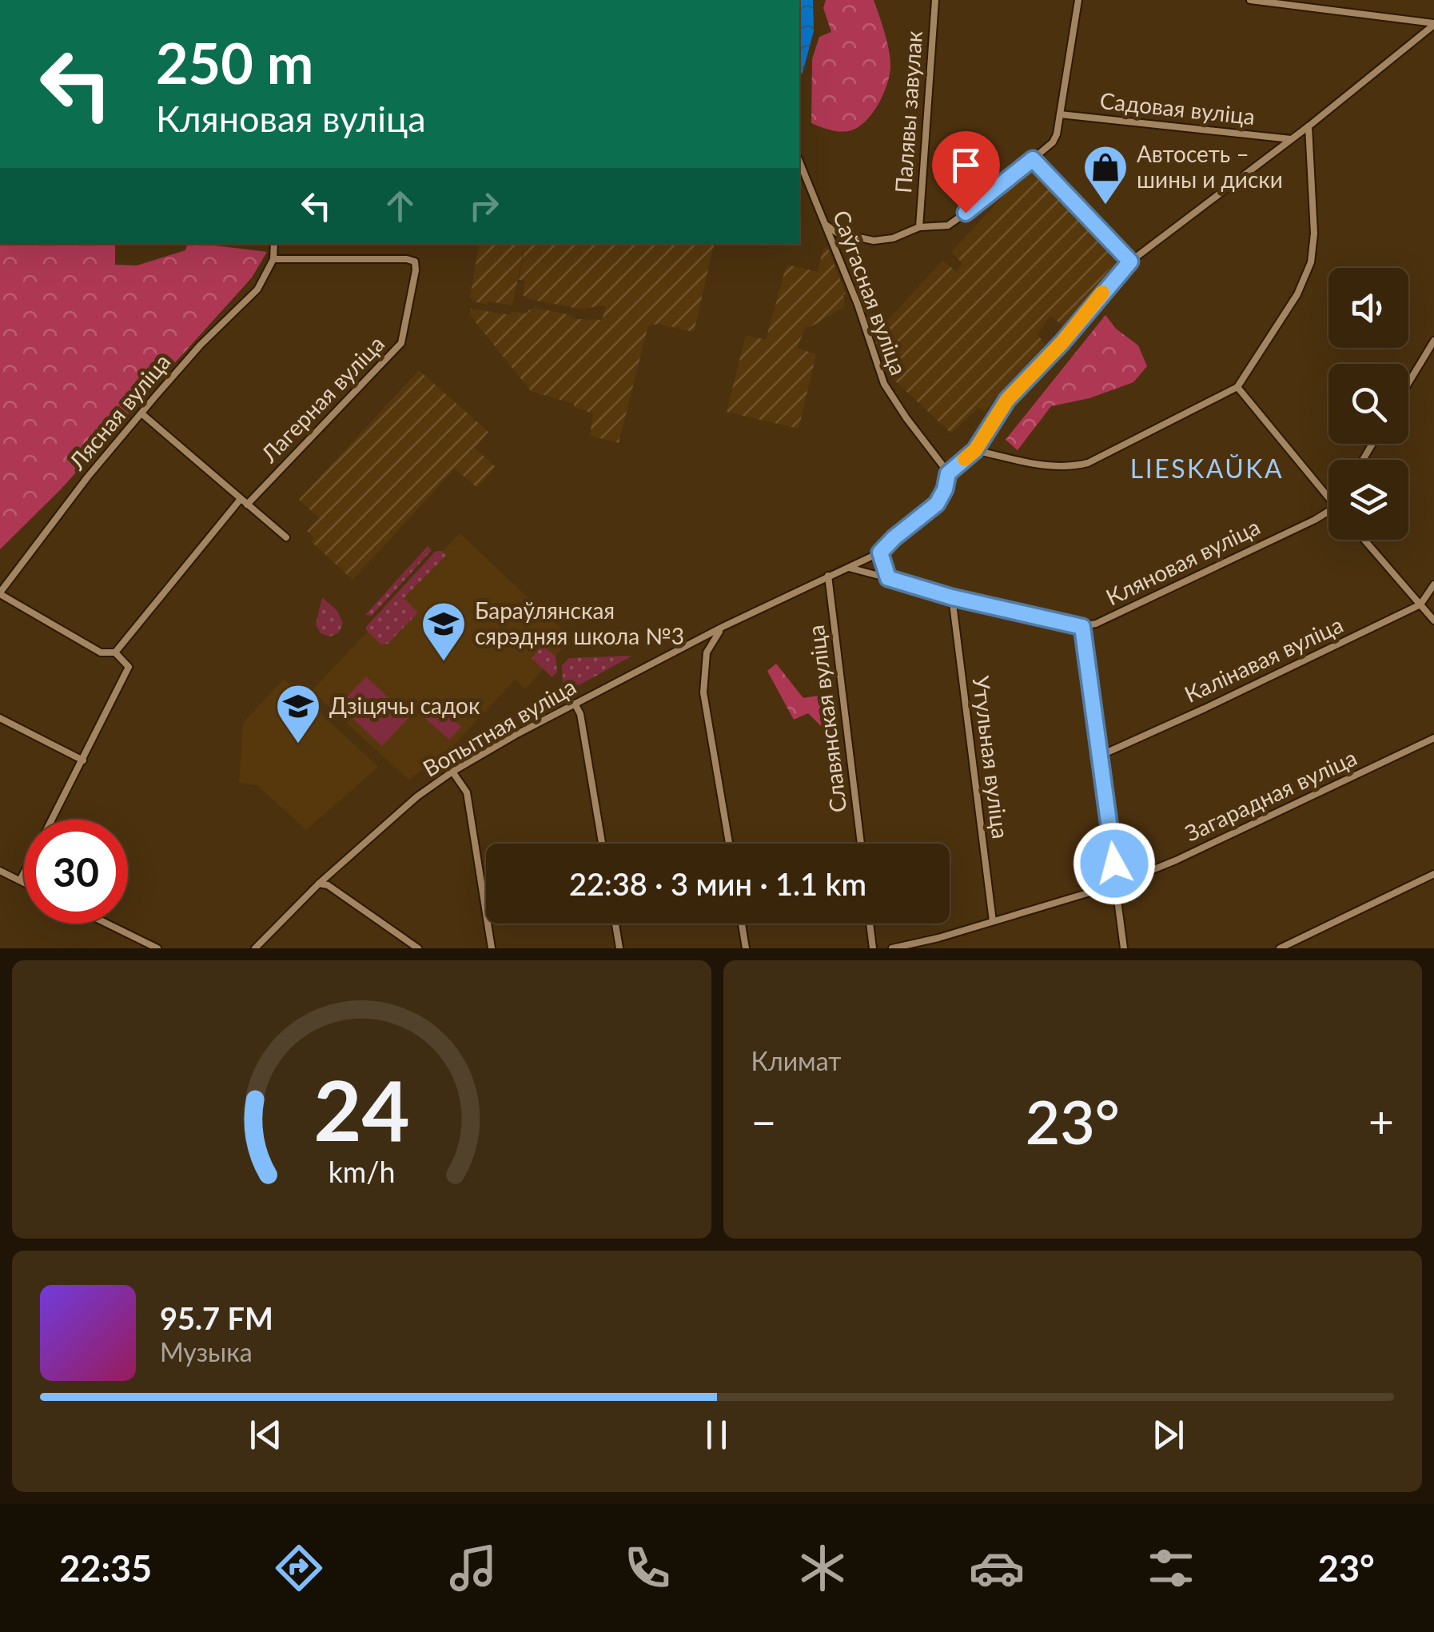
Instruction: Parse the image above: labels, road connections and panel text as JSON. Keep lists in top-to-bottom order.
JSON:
{
  "streets": {
    "street": [
      "Садовая вуліца",
      "Палявы завулак",
      "Саўгасная вуліца",
      "Лагерная вуліца",
      "Лясная вуліца",
      "Кляновая вуліца",
      "Калінавая вуліца",
      "Славянская вуліца",
      "Вопытная вуліца",
      "Утульная вуліца",
      "Загарадная вуліца"
    ]
  },
  "crossings": [
    ["Садовая вуліца", "Вопытная вуліца"],
    ["Саўгасная вуліца", "Вопытная вуліца"],
    ["Лагерная вуліца", "Лясная вуліца"],
    ["Славянская вуліца", "Вопытная вуліца"],
    ["Утульная вуліца", "Загарадная вуліца"]
  ],
  "districts": ["LIESKAŬKA"],
  "places": {
    "shop": ["Автосеть – шины и диски"],
    "school or university": ["Бараўлянская сярэдняя школа №3", "Дзіцячы садок"]
  },
  "page": {
    "turn": ["250 m", "Кляновая вуліца"],
    "limit": "30",
    "trip": "22:38 · 3 мин · 1.1 km",
    "tile": "Климат",
    "heat": ["−", "23°", "+"],
    "song": ["95.7 FM", "Музыка"],
    "tabs": ["22:35", "23°"],
    "gauge": ["24", "km/h"]
  }
}
